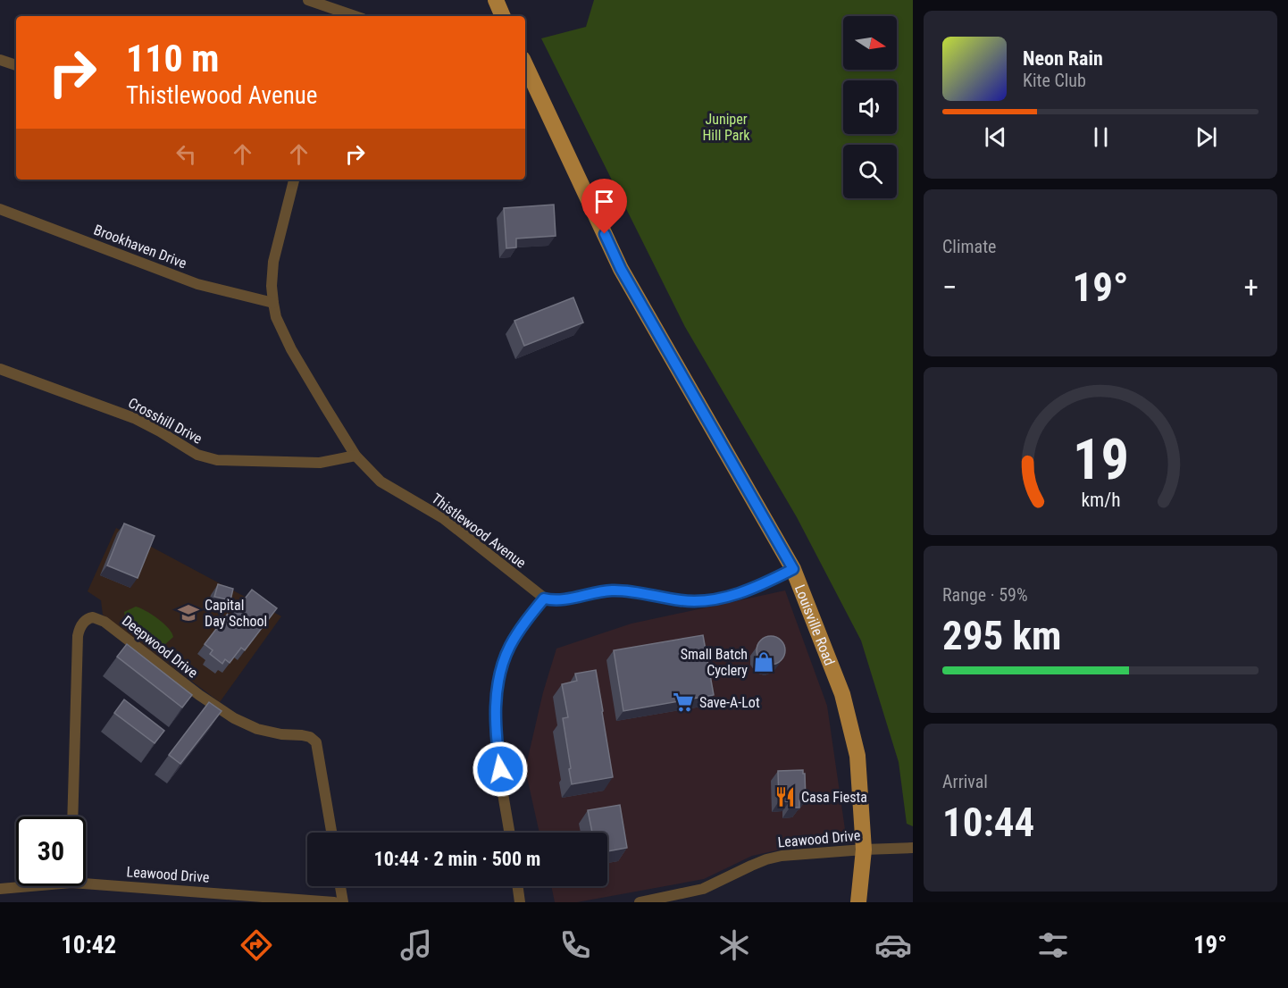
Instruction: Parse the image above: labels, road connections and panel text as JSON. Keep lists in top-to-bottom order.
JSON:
{
  "streets": {
    "main road": ["Louisville Road"],
    "street": [
      "Brookhaven Drive",
      "Crosshill Drive",
      "Thistlewood Avenue",
      "Deepwood Drive",
      "Leawood Drive"
    ]
  },
  "crossings": [
    ["Brookhaven Drive", "Thistlewood Avenue"],
    ["Crosshill Drive", "Thistlewood Avenue"],
    ["Louisville Road", "Leawood Drive"]
  ],
  "parks": ["Juniper Hill Park"],
  "places": {
    "school or university": ["Capital Day School"],
    "shop": ["Small Batch Cyclery"],
    "supermarket": ["Save-A-Lot"],
    "restaurant": ["Casa Fiesta"]
  },
  "north": "right",
  "page": {
    "turn": ["110 m", "Thistlewood Avenue"],
    "song": ["Neon Rain", "Kite Club"],
    "tile": [
      "Climate",
      ["Range · 59%", "295 km"],
      ["Arrival", "10:44"]
    ],
    "heat": ["−", "19°", "+"],
    "limit": "30",
    "trip": "10:44 · 2 min · 500 m",
    "tabs": ["10:42", "19°"],
    "gauge": ["19", "km/h"]
  }
}
